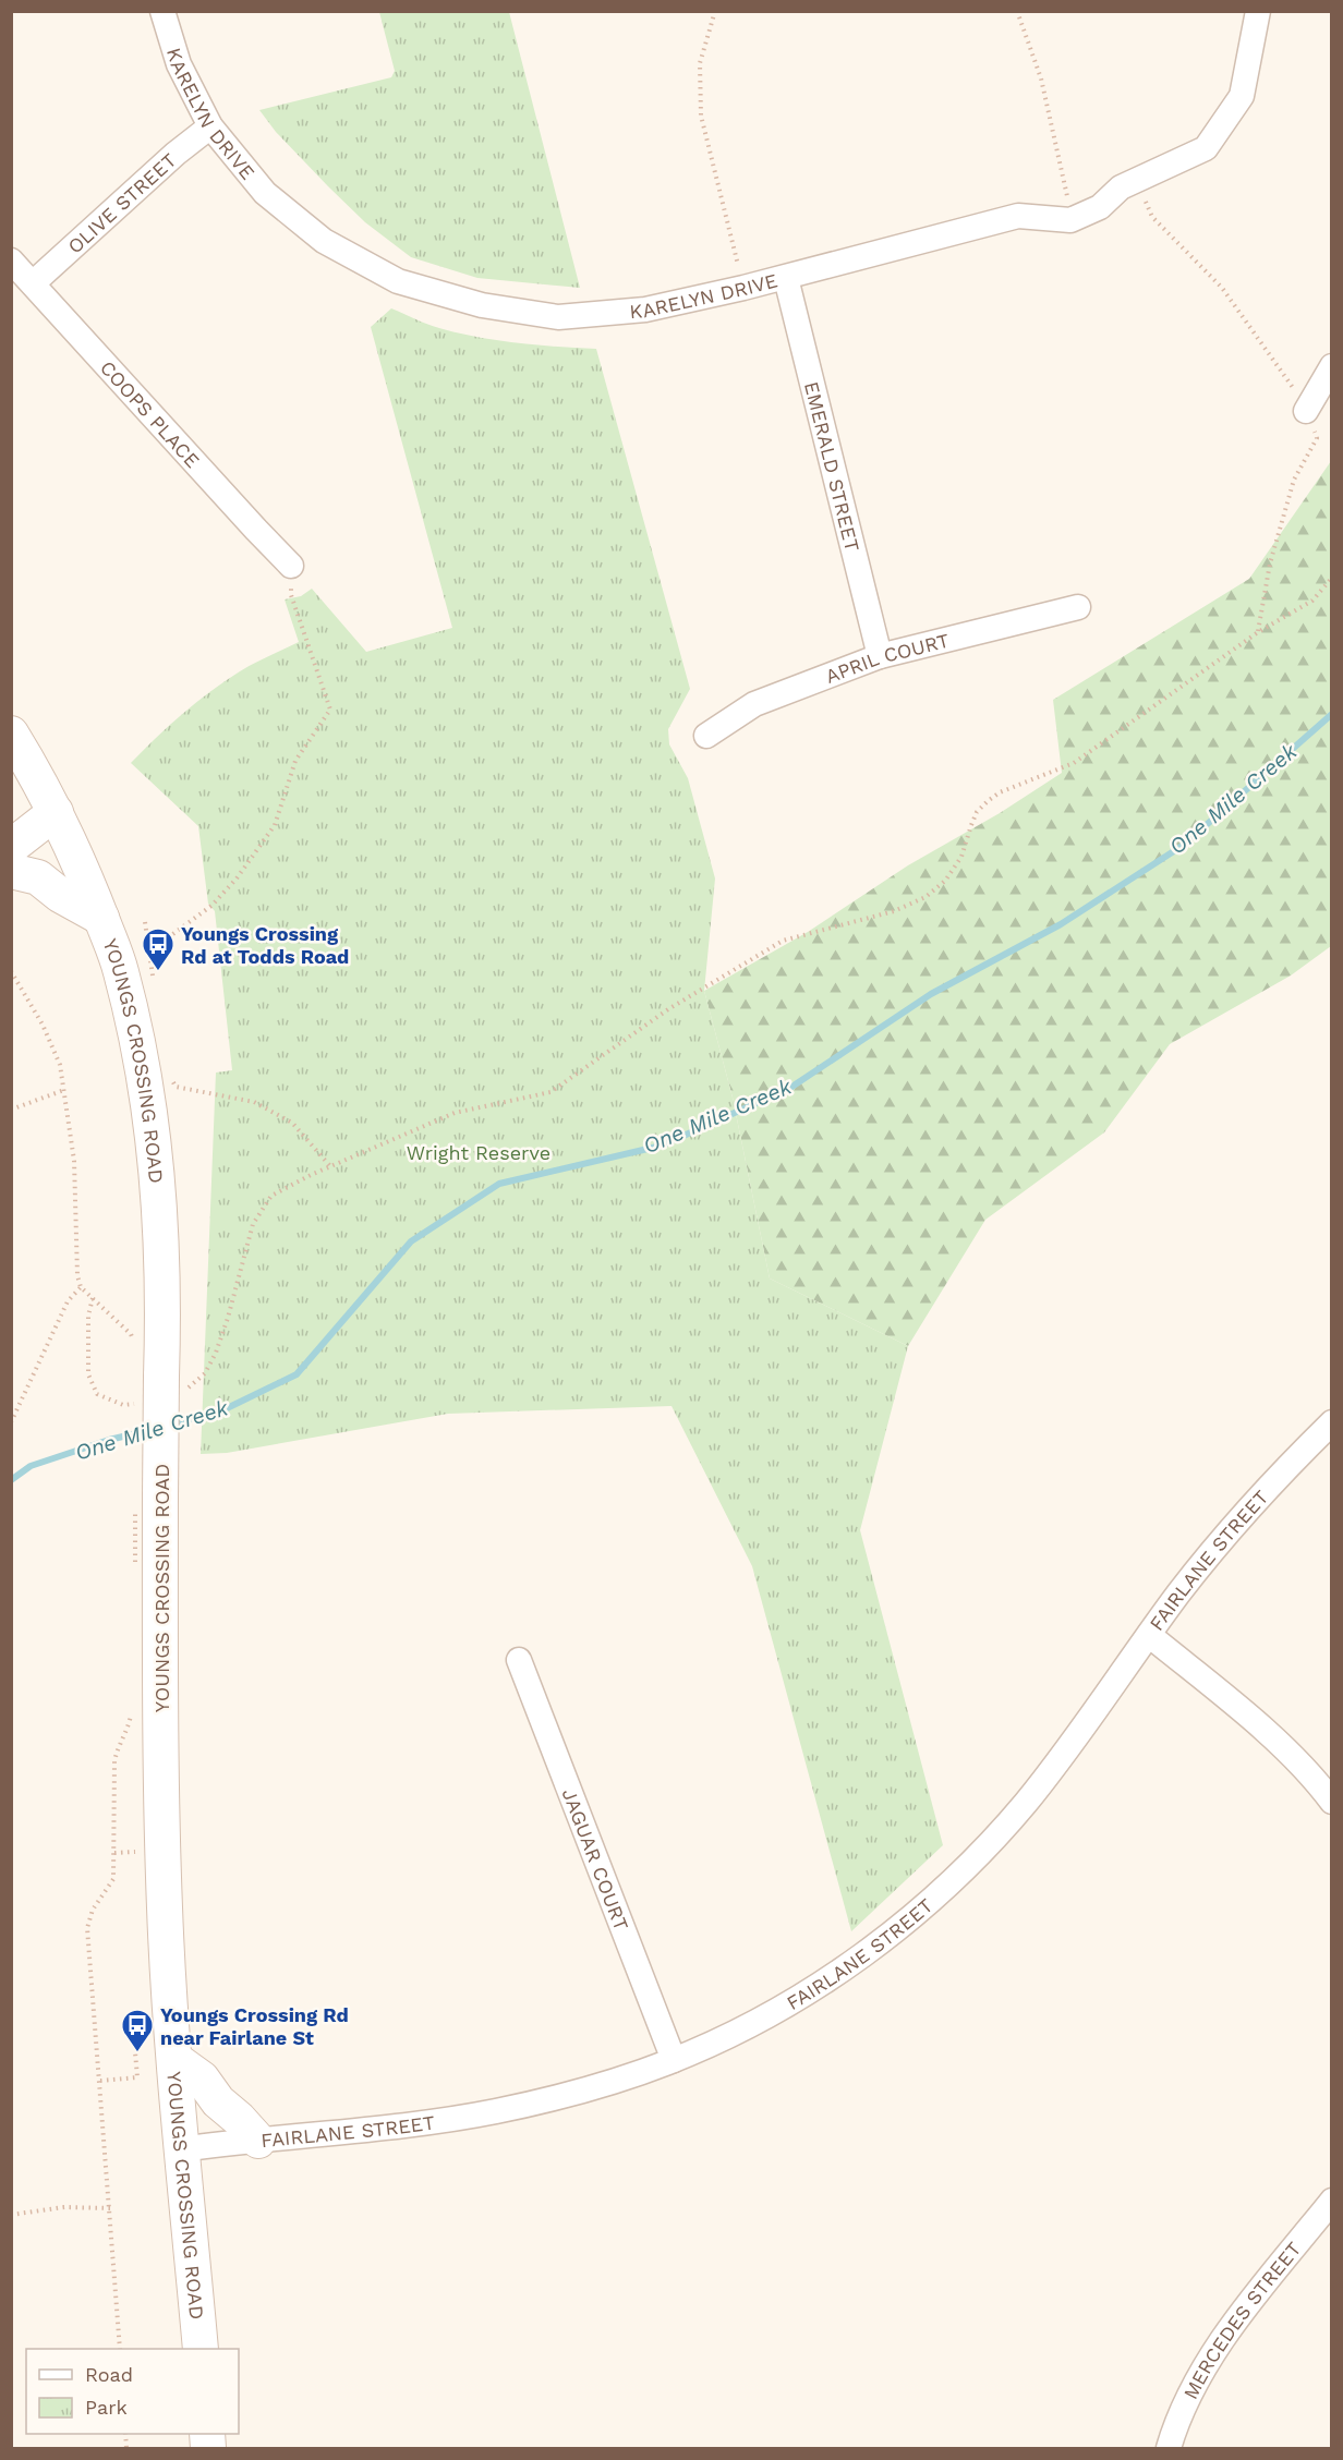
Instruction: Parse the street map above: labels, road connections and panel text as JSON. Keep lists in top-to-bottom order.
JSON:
{
  "streets": {
    "main road": ["YOUNGS CROSSING ROAD"],
    "street": [
      "KARELYN DRIVE",
      "OLIVE STREET",
      "COOPS PLACE",
      "EMERALD STREET",
      "APRIL COURT",
      "FAIRLANE STREET",
      "JAGUAR COURT",
      "MERCEDES STREET"
    ]
  },
  "crossings": [
    ["KARELYN DRIVE", "OLIVE STREET"],
    ["KARELYN DRIVE", "EMERALD STREET"],
    ["OLIVE STREET", "COOPS PLACE"],
    ["EMERALD STREET", "APRIL COURT"],
    ["YOUNGS CROSSING ROAD", "FAIRLANE STREET"],
    ["FAIRLANE STREET", "JAGUAR COURT"]
  ],
  "water": ["One Mile Creek"],
  "parks": ["Wright Reserve"],
  "places": {
    "bus stop": ["Youngs Crossing Rd at Todds Road", "Youngs Crossing Rd near Fairlane St"]
  },
  "legend": ["Road", "Park"]
}
